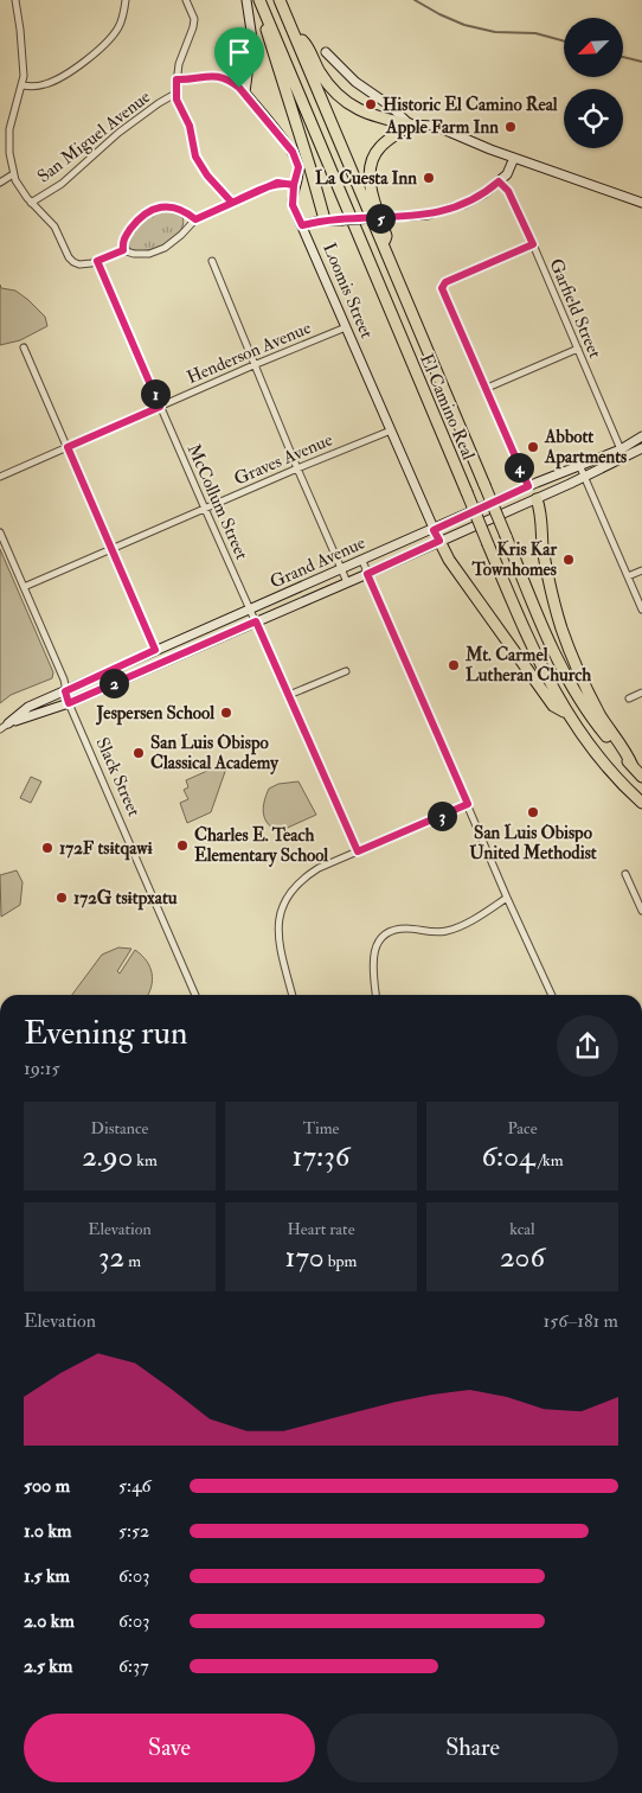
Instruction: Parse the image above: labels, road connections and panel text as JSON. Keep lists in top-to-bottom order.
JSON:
{
  "streets": {
    "highway": ["El Camino Real"],
    "street": [
      "San Miguel Avenue",
      "Loomis Street",
      "Garfield Street",
      "Henderson Avenue",
      "Graves Avenue",
      "McCollum Street",
      "Grand Avenue",
      "Slack Street"
    ]
  },
  "crossings": [
    ["Loomis Street", "Henderson Avenue"],
    ["Loomis Street", "Graves Avenue"],
    ["Loomis Street", "Grand Avenue"],
    ["Garfield Street", "Grand Avenue"],
    ["Henderson Avenue", "McCollum Street"],
    ["Graves Avenue", "McCollum Street"],
    ["Graves Avenue", "Slack Street"],
    ["McCollum Street", "Grand Avenue"],
    ["Grand Avenue", "Slack Street"]
  ],
  "places": [
    "Historic El Camino Real",
    "Apple Farm Inn",
    "La Cuesta Inn",
    "Abbott Apartments",
    "Kris Kar Townhomes",
    "Mt. Carmel Lutheran Church",
    "Jespersen School",
    "San Luis Obispo Classical Academy",
    "San Luis Obispo United Methodist",
    "Charles E. Teach Elementary School",
    "172F tsɨtqawɨ",
    "172G tsɨtpxatu"
  ],
  "north": "bottom left",
  "page": {
    "pins": [
      "5",
      "1",
      "4",
      "2",
      "3"
    ],
    "heading": ["Evening run", "19:15"],
    "stats": [
      ["Distance", "2.90 km"],
      ["Time", "17:36"],
      ["Pace", "6:04 /km"],
      ["Elevation", "32 m"],
      ["Heart rate", "170 bpm"],
      ["kcal", "206"]
    ],
    "chart": ["Elevation", "156–181 m"],
    "list": [
      {
        "name": "500 m",
        "note": "5:46"
      },
      {
        "name": "1.0 km",
        "note": "5:52"
      },
      {
        "name": "1.5 km",
        "note": "6:03"
      },
      {
        "name": "2.0 km",
        "note": "6:03"
      },
      {
        "name": "2.5 km",
        "note": "6:37"
      }
    ],
    "buttons": ["Save", "Share"]
  }
}
